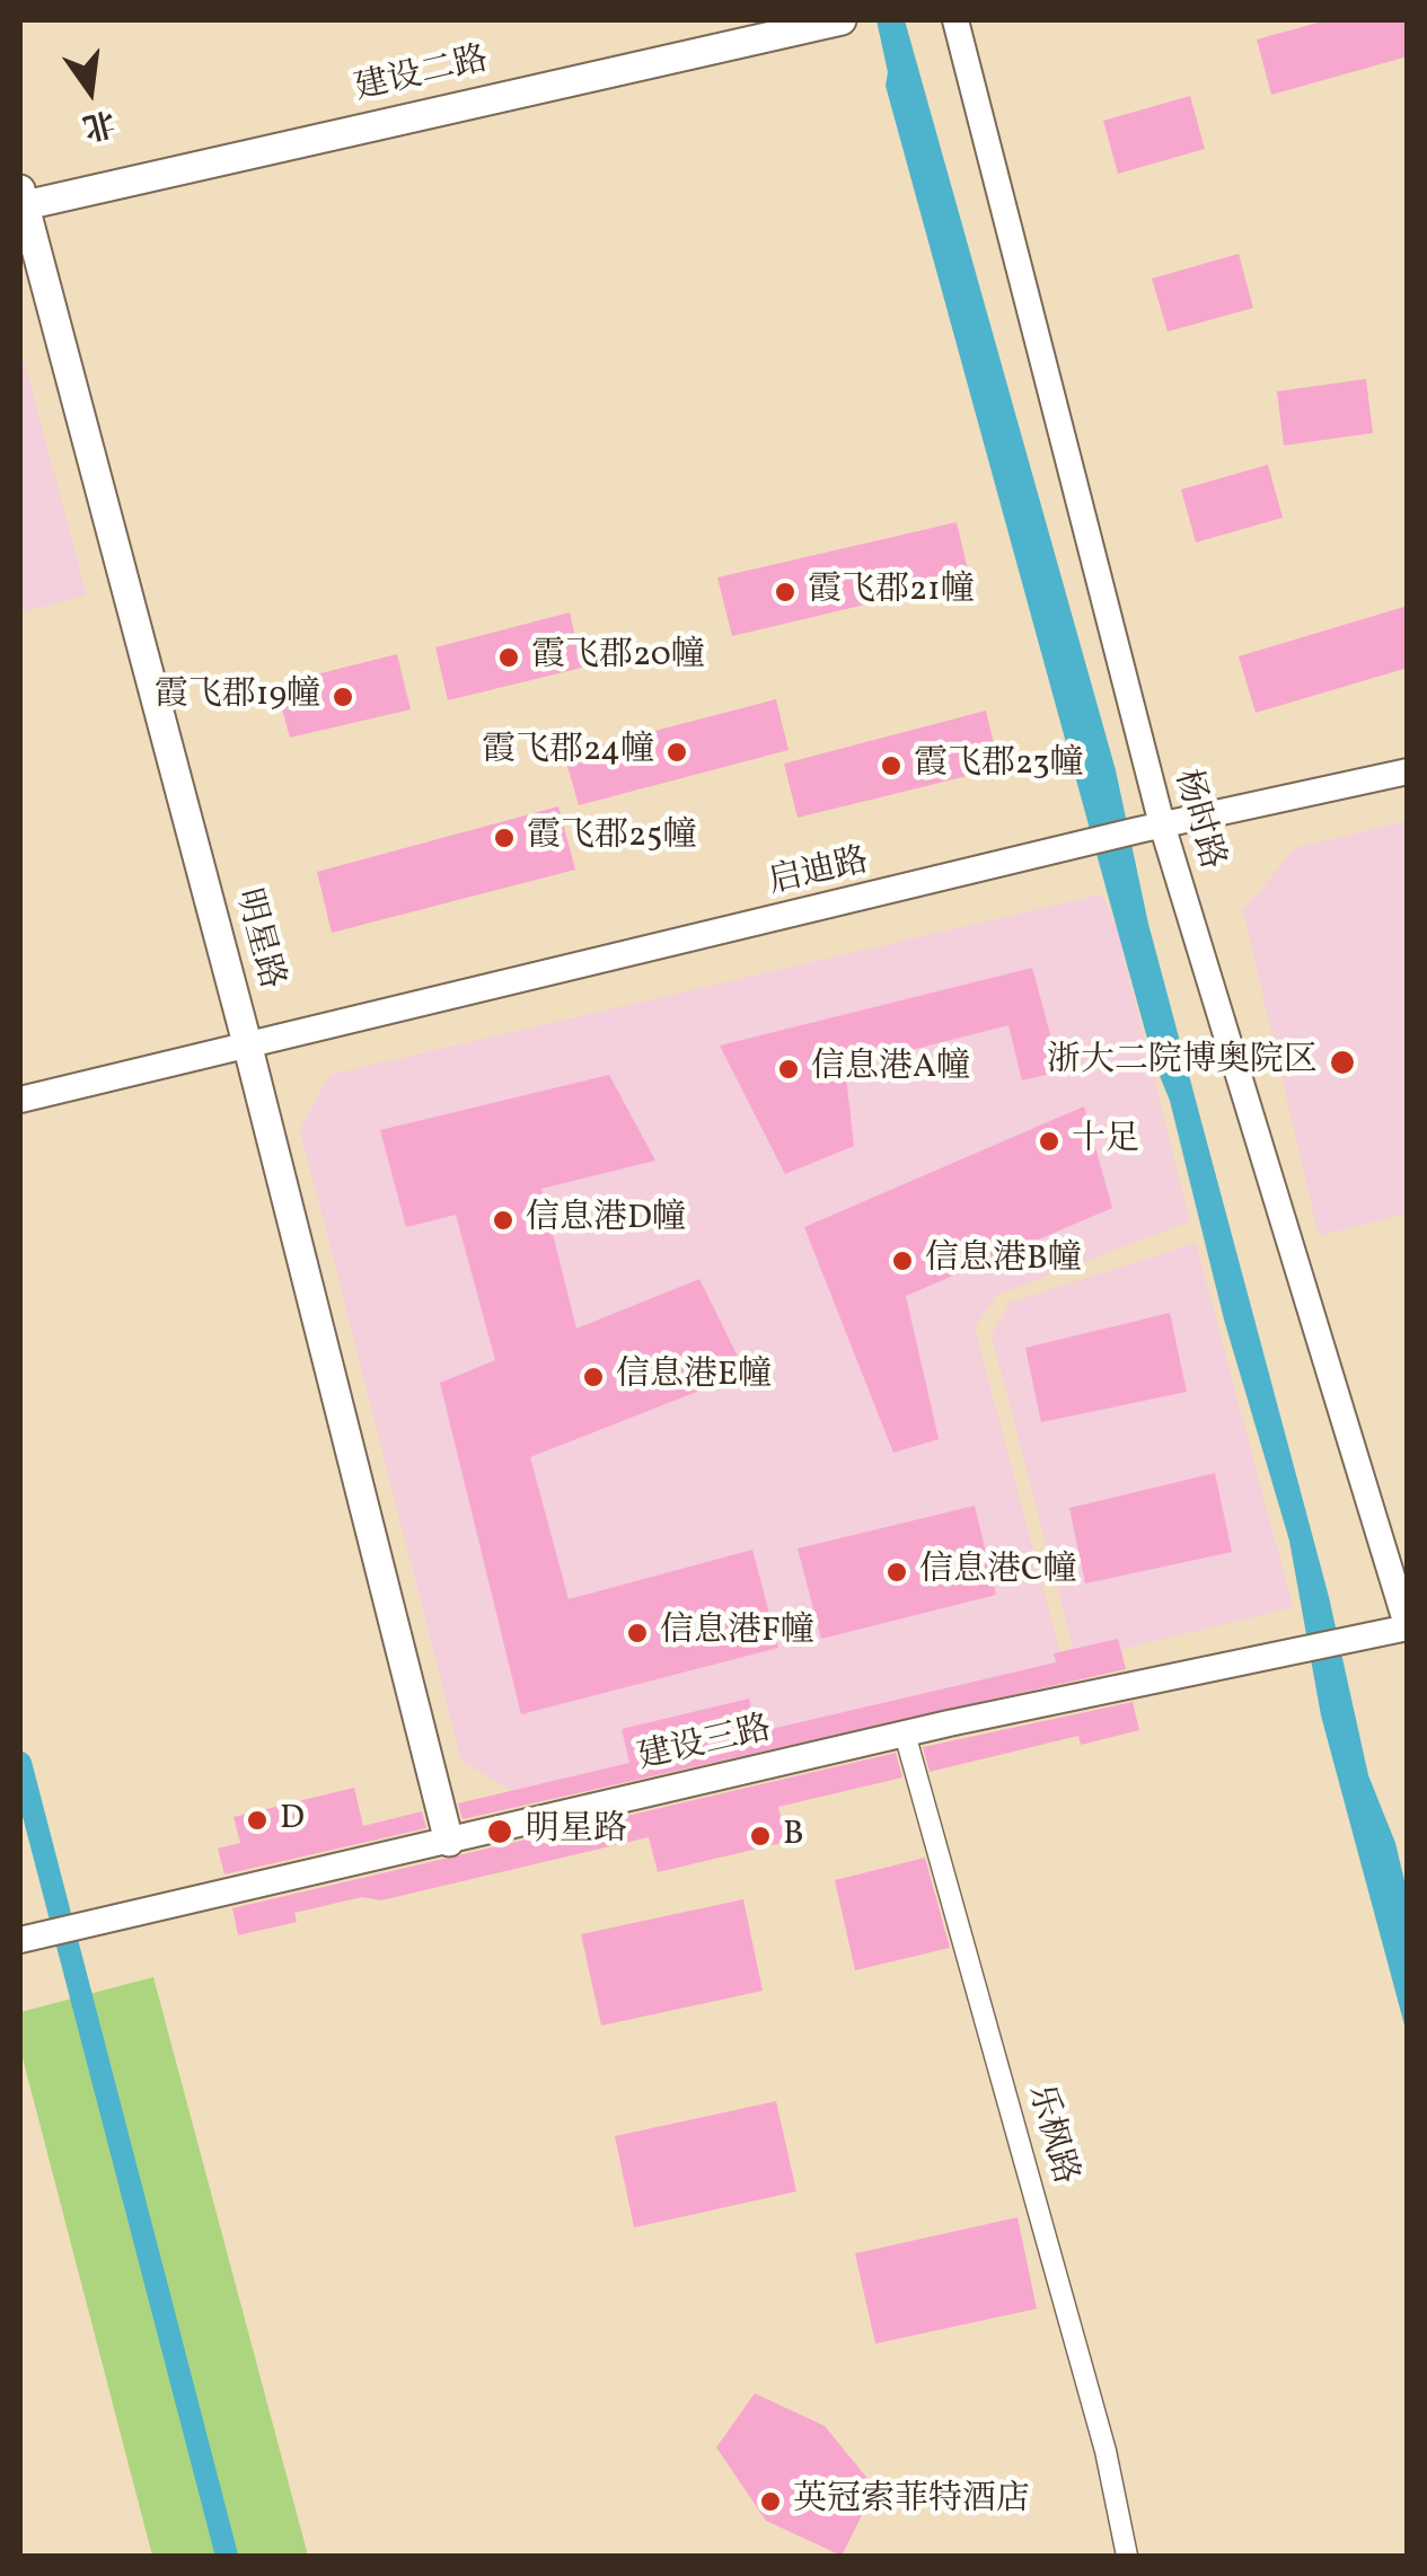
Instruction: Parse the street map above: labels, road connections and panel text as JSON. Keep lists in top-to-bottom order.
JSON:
{
  "streets": {
    "main road": ["建设二路", "明星路"],
    "street": [
      "杨时路",
      "启迪路",
      "建设三路",
      "乐枫路"
    ]
  },
  "crossings": [
    ["建设二路", "明星路"],
    ["杨时路", "启迪路"],
    ["杨时路", "建设三路"],
    ["启迪路", "明星路"],
    ["明星路", "建设三路"],
    ["建设三路", "乐枫路"]
  ],
  "places": [
    "霞飞郡21幢",
    "霞飞郡20幢",
    "霞飞郡19幢",
    "霞飞郡24幢",
    "霞飞郡23幢",
    "霞飞郡25幢",
    "浙大二院博奥院区",
    "信息港A幢",
    "十足",
    "信息港D幢",
    "信息港B幢",
    "信息港E幢",
    "信息港C幢",
    "信息港F幢",
    "D",
    "明星路",
    "B",
    "英冠索菲特酒店"
  ],
  "north": "bottom"
}
